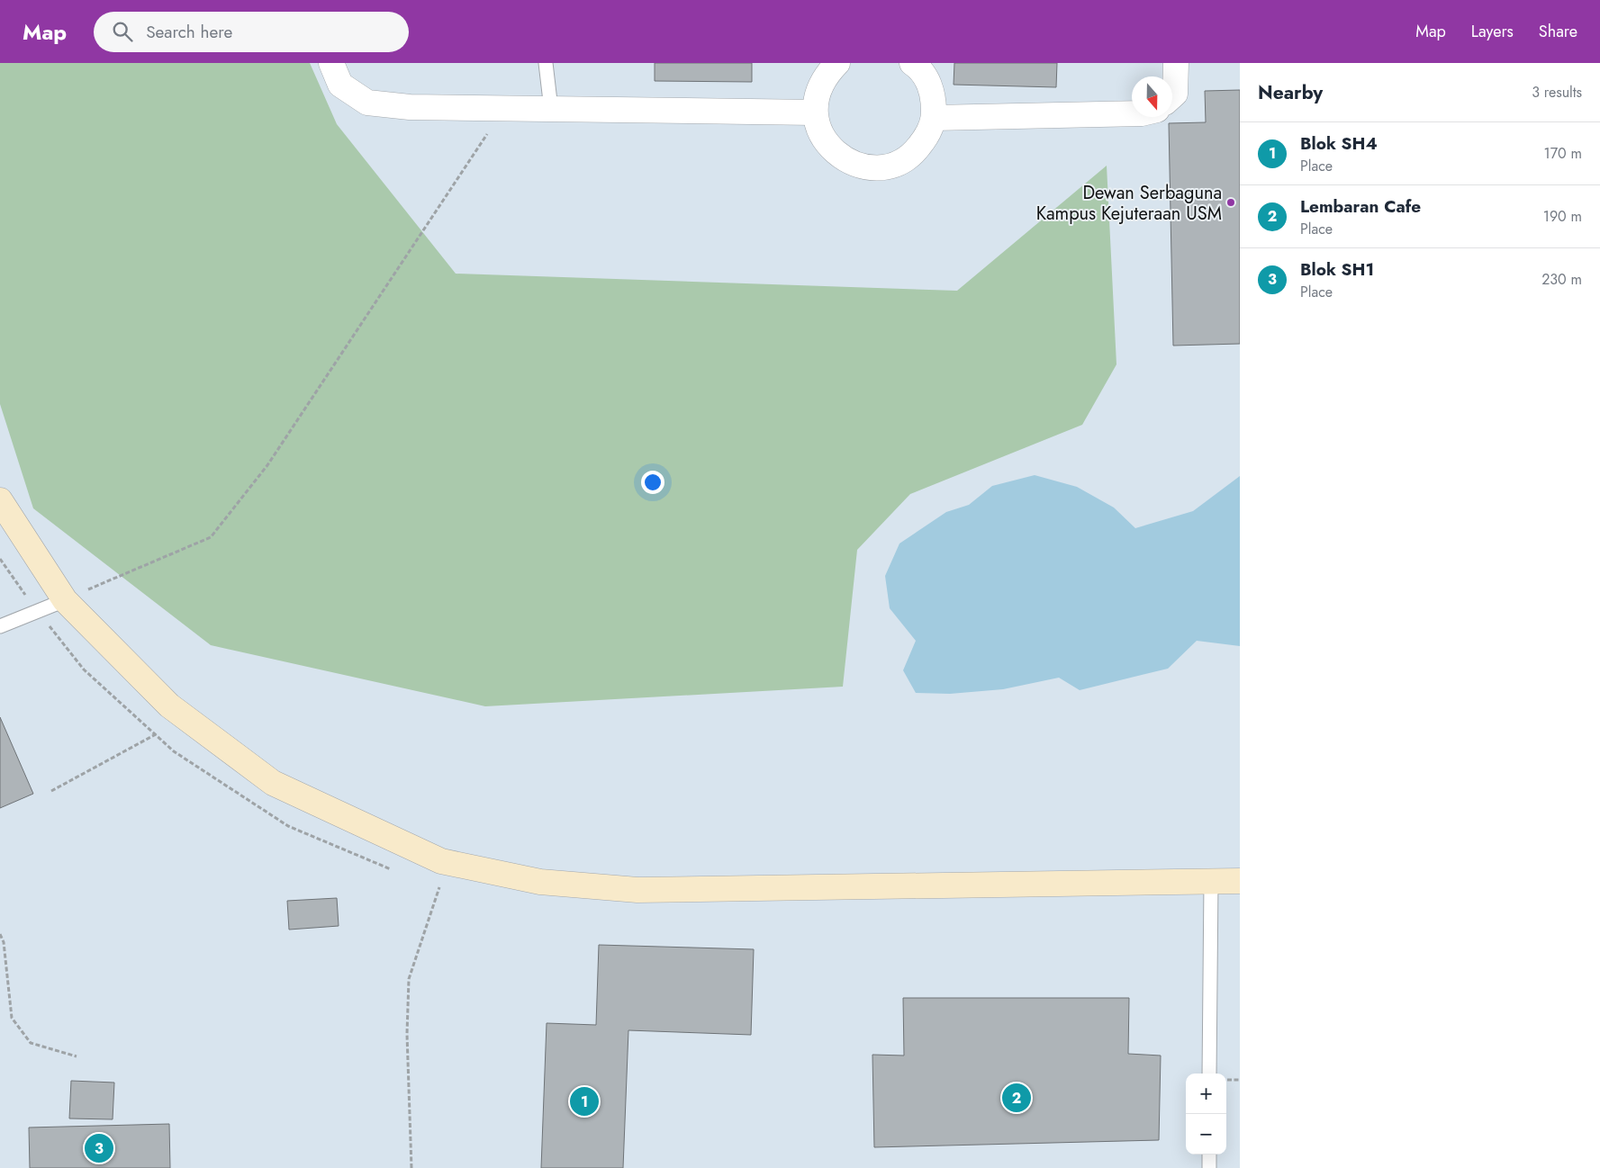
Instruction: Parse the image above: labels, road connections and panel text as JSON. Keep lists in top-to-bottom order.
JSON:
{
  "places": ["Dewan Serbaguna Kampus Kejuteraan USM"],
  "north": "bottom",
  "page": {
    "header": "Map",
    "search": "Search here",
    "nav": ["Map", "Layers", "Share"],
    "heading": ["Nearby", "3 results"],
    "list": [
      {
        "mark": "1",
        "name": "Blok SH4",
        "note": "Place",
        "value": "170 m"
      },
      {
        "mark": "2",
        "name": "Lembaran Cafe",
        "note": "Place",
        "value": "190 m"
      },
      {
        "mark": "3",
        "name": "Blok SH1",
        "note": "Place",
        "value": "230 m"
      }
    ],
    "map_buttons": ["+", "−"],
    "pins": ["2", "1", "3"]
  }
}
